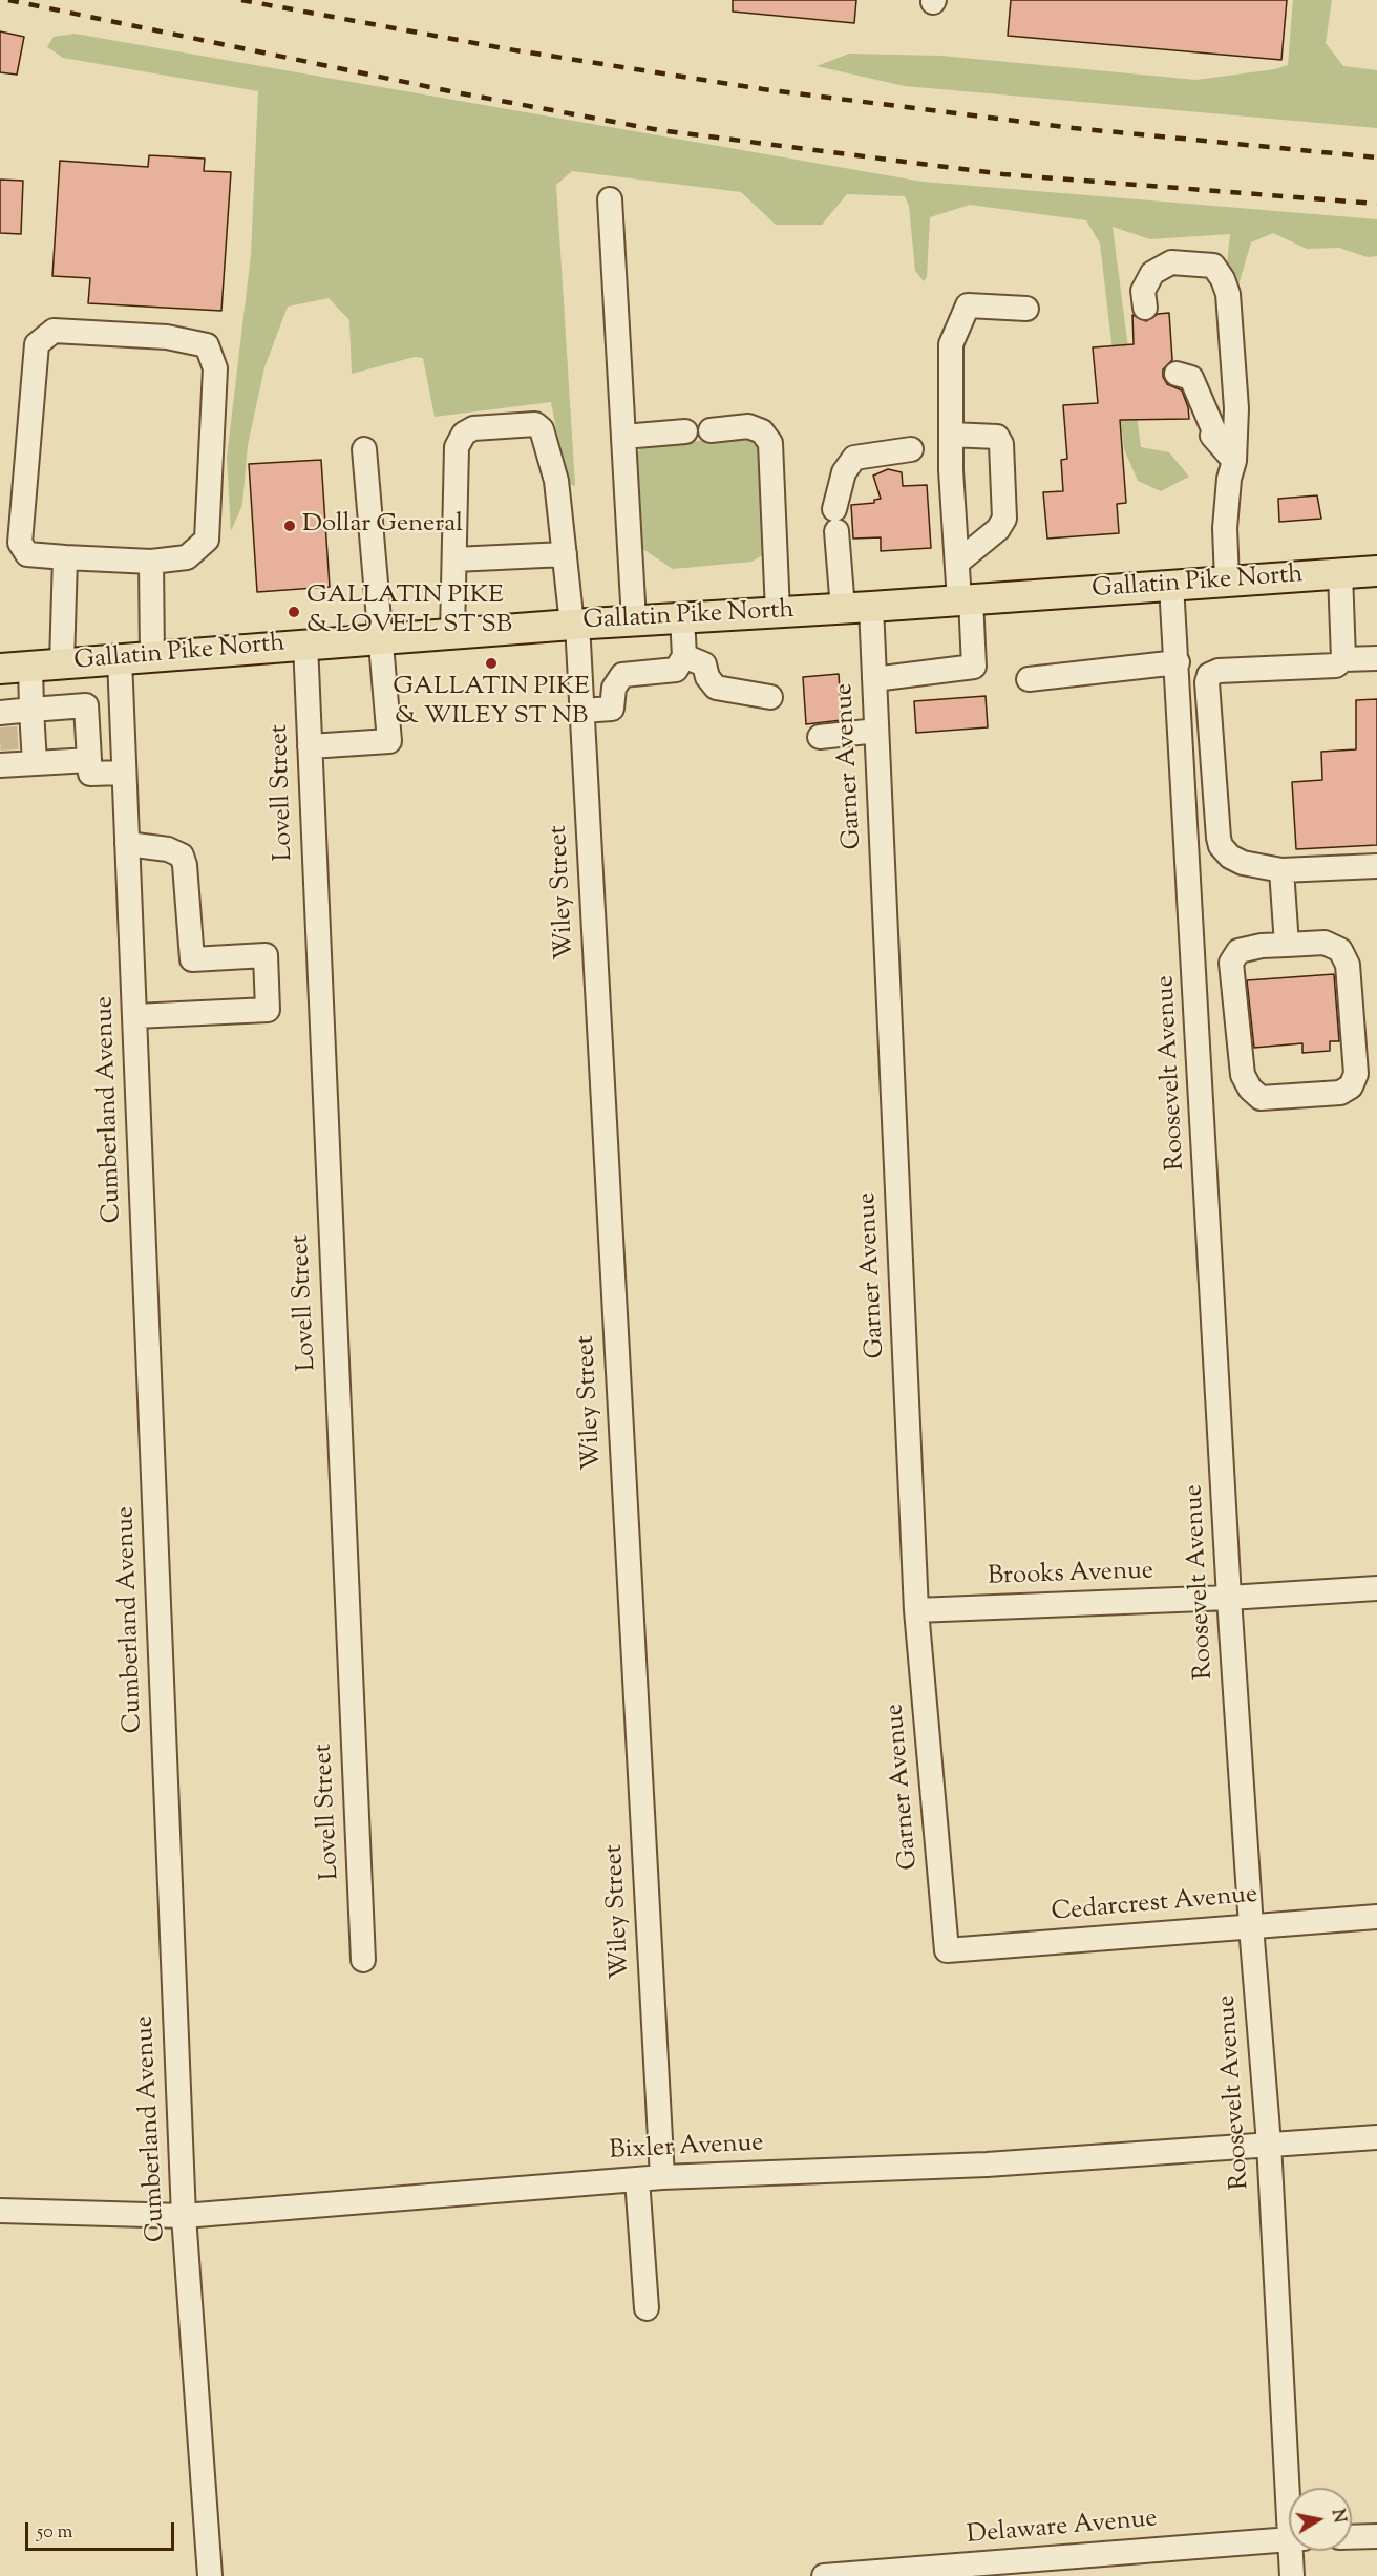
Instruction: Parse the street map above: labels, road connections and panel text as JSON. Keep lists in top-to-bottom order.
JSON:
{
  "streets": {
    "main road": ["Gallatin Pike North"],
    "street": [
      "Garner Avenue",
      "Lovell Street",
      "Wiley Street",
      "Roosevelt Avenue",
      "Cumberland Avenue",
      "Brooks Avenue",
      "Cedarcrest Avenue",
      "Bixler Avenue",
      "Delaware Avenue"
    ]
  },
  "crossings": [
    ["Gallatin Pike North", "Garner Avenue"],
    ["Gallatin Pike North", "Lovell Street"],
    ["Gallatin Pike North", "Wiley Street"],
    ["Gallatin Pike North", "Roosevelt Avenue"],
    ["Gallatin Pike North", "Cumberland Avenue"],
    ["Garner Avenue", "Brooks Avenue"],
    ["Garner Avenue", "Cedarcrest Avenue"],
    ["Wiley Street", "Bixler Avenue"],
    ["Roosevelt Avenue", "Brooks Avenue"],
    ["Roosevelt Avenue", "Cedarcrest Avenue"],
    ["Roosevelt Avenue", "Bixler Avenue"],
    ["Cumberland Avenue", "Bixler Avenue"]
  ],
  "places": ["Dollar General", "GALLATIN PIKE & LOVELL ST SB", "GALLATIN PIKE & WILEY ST NB"],
  "scale_bar": "50 m",
  "north": "right"
}
